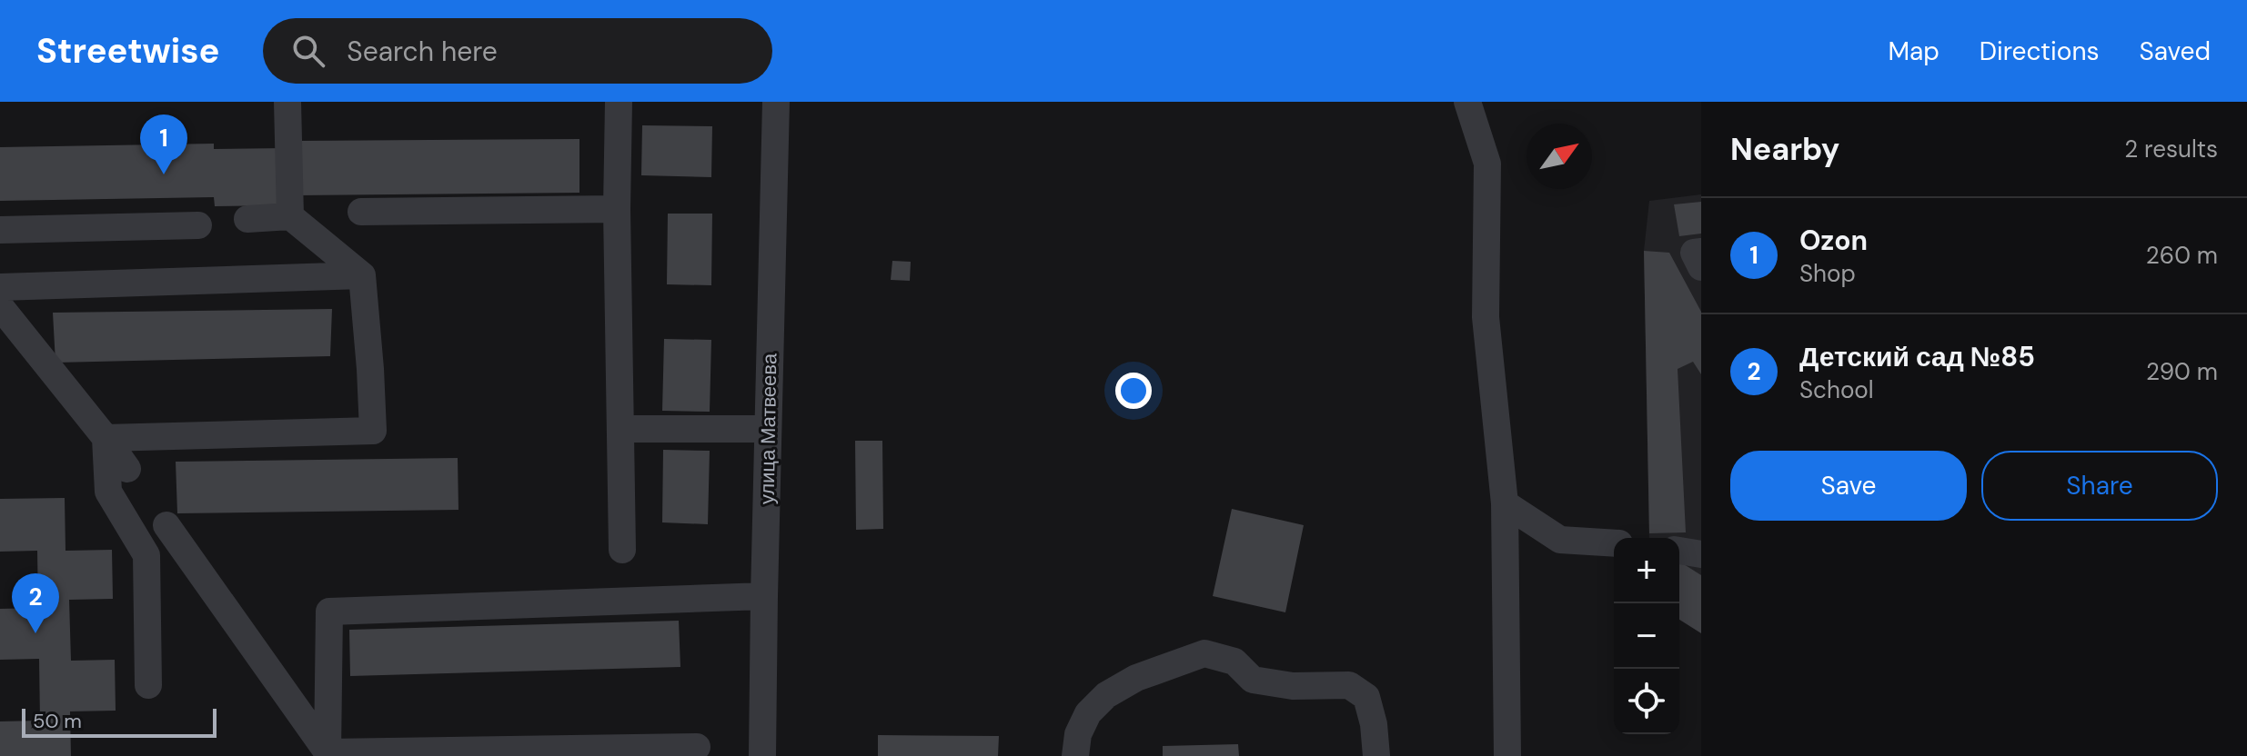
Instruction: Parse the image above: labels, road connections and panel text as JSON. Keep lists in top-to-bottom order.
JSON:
{
  "streets": {
    "street": ["улица Матвеева"]
  },
  "scale_bar": "50 m",
  "north": "top right",
  "page": {
    "header": "Streetwise",
    "search": "Search here",
    "nav": ["Map", "Directions", "Saved"],
    "heading": ["Nearby", "2 results"],
    "pins": ["1", "2"],
    "list": [
      {
        "mark": "1",
        "name": "Ozon",
        "note": "Shop",
        "value": "260 m"
      },
      {
        "mark": "2",
        "name": "Детский сад №85",
        "note": "School",
        "value": "290 m"
      }
    ],
    "buttons": ["Save", "Share"],
    "map_buttons": ["+", "−"],
    "scale": "50 m"
  }
}
